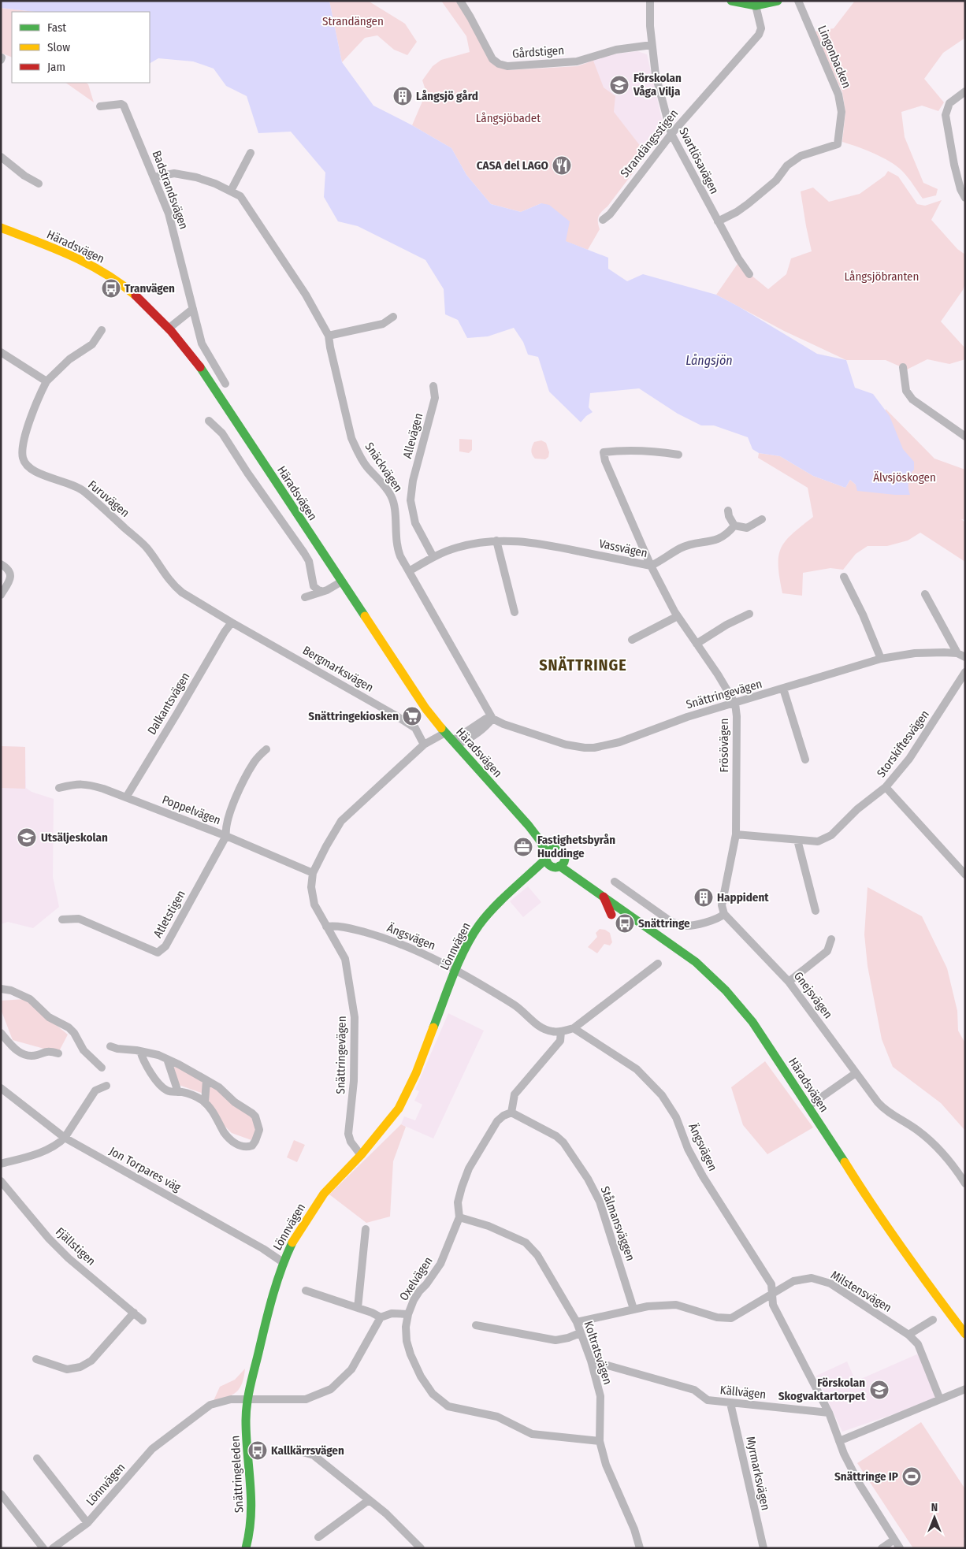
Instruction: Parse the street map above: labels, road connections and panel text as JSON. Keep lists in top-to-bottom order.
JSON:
{
  "streets": {
    "street": [
      "Gårdstigen",
      "Lingonbacken",
      "Strandängsstigen",
      "Svartlösavägen",
      "Badstrandsvägen",
      "Häradsvägen",
      "Allevägen",
      "Snäckvägen",
      "Furuvägen",
      "Vassvägen",
      "Bergmarksvägen",
      "Snättringevägen",
      "Dalkantsvägen",
      "Storskiftesvägen",
      "Frösövägen",
      "Poppelvägen",
      "Atletstigen",
      "Ängsvägen",
      "Lönnvägen",
      "Gnejsvägen",
      "Jon Torpares väg",
      "Stålmansväggen",
      "Fjällstigen",
      "Oxelvägen",
      "Milstensvägen",
      "Koltratsvägen",
      "Källvägen",
      "Myrmarksvägen",
      "Snättringeleden"
    ]
  },
  "crossings": [
    ["Gårdstigen", "Svartlösavägen"],
    ["Lingonbacken", "Svartlösavägen"],
    ["Strandängsstigen", "Svartlösavägen"],
    ["Badstrandsvägen", "Snäckvägen"],
    ["Häradsvägen", "Snättringevägen"],
    ["Häradsvägen", "Lönnvägen"],
    ["Allevägen", "Vassvägen"],
    ["Snäckvägen", "Vassvägen"],
    ["Snäckvägen", "Snättringevägen"],
    ["Furuvägen", "Bergmarksvägen"],
    ["Furuvägen", "Dalkantsvägen"],
    ["Vassvägen", "Frösövägen"],
    ["Bergmarksvägen", "Snättringevägen"],
    ["Bergmarksvägen", "Dalkantsvägen"],
    ["Snättringevägen", "Frösövägen"],
    ["Snättringevägen", "Poppelvägen"],
    ["Snättringevägen", "Ängsvägen"],
    ["Snättringevägen", "Lönnvägen"],
    ["Dalkantsvägen", "Poppelvägen"],
    ["Frösövägen", "Gnejsvägen"],
    ["Poppelvägen", "Atletstigen"],
    ["Ängsvägen", "Lönnvägen"],
    ["Ängsvägen", "Milstensvägen"],
    ["Ängsvägen", "Källvägen"],
    ["Lönnvägen", "Jon Torpares väg"],
    ["Lönnvägen", "Snättringeleden"],
    ["Stålmansväggen", "Oxelvägen"],
    ["Stålmansväggen", "Milstensvägen"],
    ["Oxelvägen", "Koltratsvägen"],
    ["Milstensvägen", "Koltratsvägen"],
    ["Koltratsvägen", "Källvägen"],
    ["Källvägen", "Myrmarksvägen"]
  ],
  "districts": ["SNÄTTRINGE"],
  "water": ["Långsjön"],
  "parks": [
    "Strandängen",
    "Långsjöbadet",
    "Långsjöbranten",
    "Älvsjöskogen"
  ],
  "places": {
    "school or university": ["Förskolan Våga Vilja", "Utsäljeskolan", "Förskolan Skogvaktartorpet"],
    "building": ["Långsjö gård", "Happident"],
    "restaurant": ["CASA del LAGO"],
    "bus stop": ["Tranvägen", "Snättringe", "Kallkärrsvägen"],
    "supermarket": ["Snättringekiosken"],
    "office": ["Fastighetsbyrån Huddinge"],
    "sports": ["Snättringe IP"]
  },
  "legend": ["Fast", "Slow", "Jam"],
  "north": "top"
}
